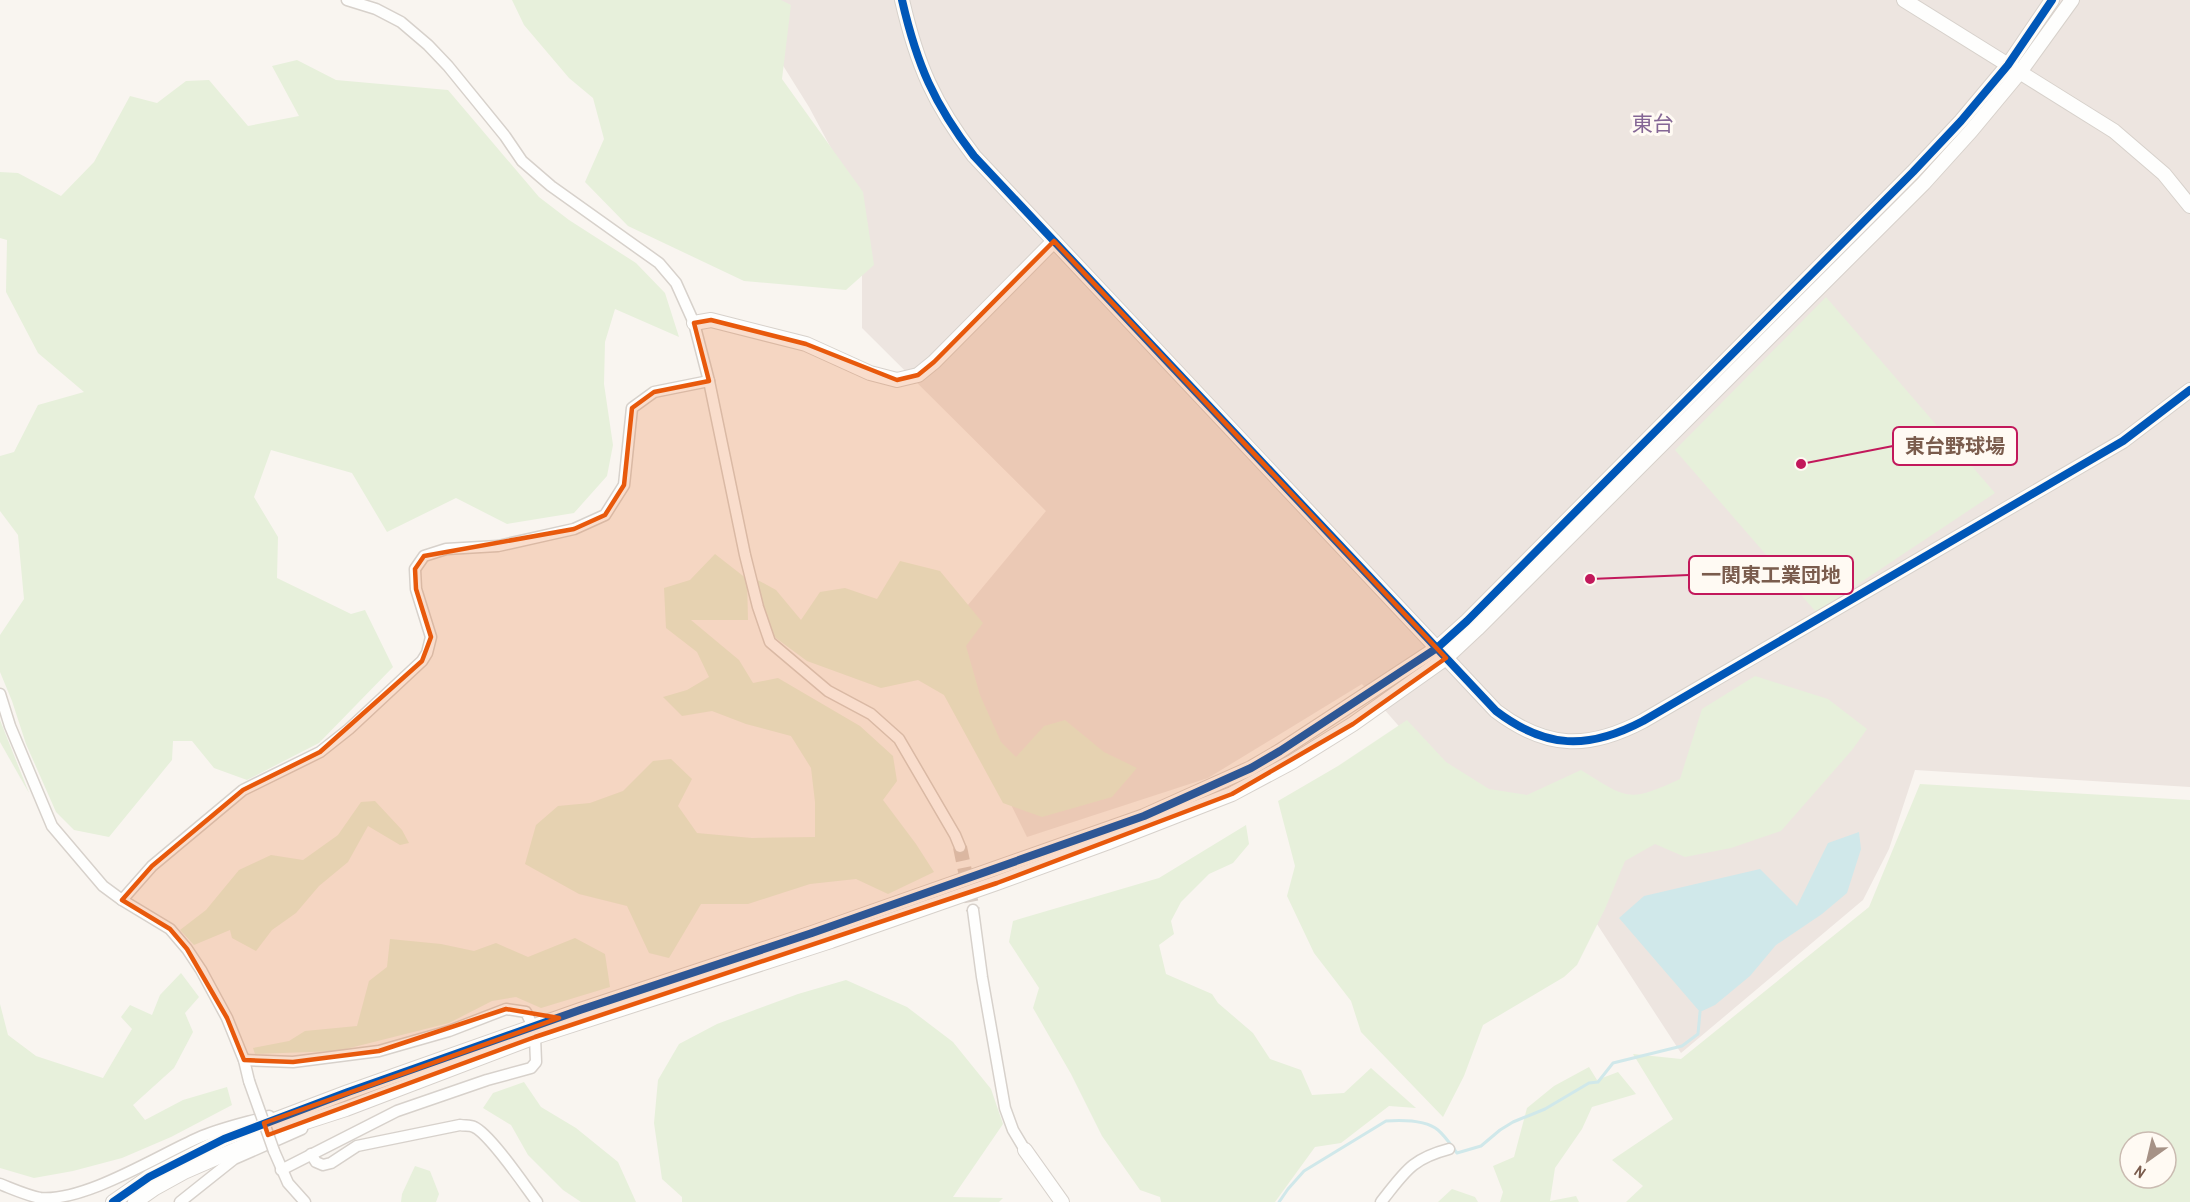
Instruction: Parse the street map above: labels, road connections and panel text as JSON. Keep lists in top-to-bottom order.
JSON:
{
  "districts": ["東台"],
  "places": ["東台野球場", "一関東工業団地"],
  "north": "bottom left"
}
